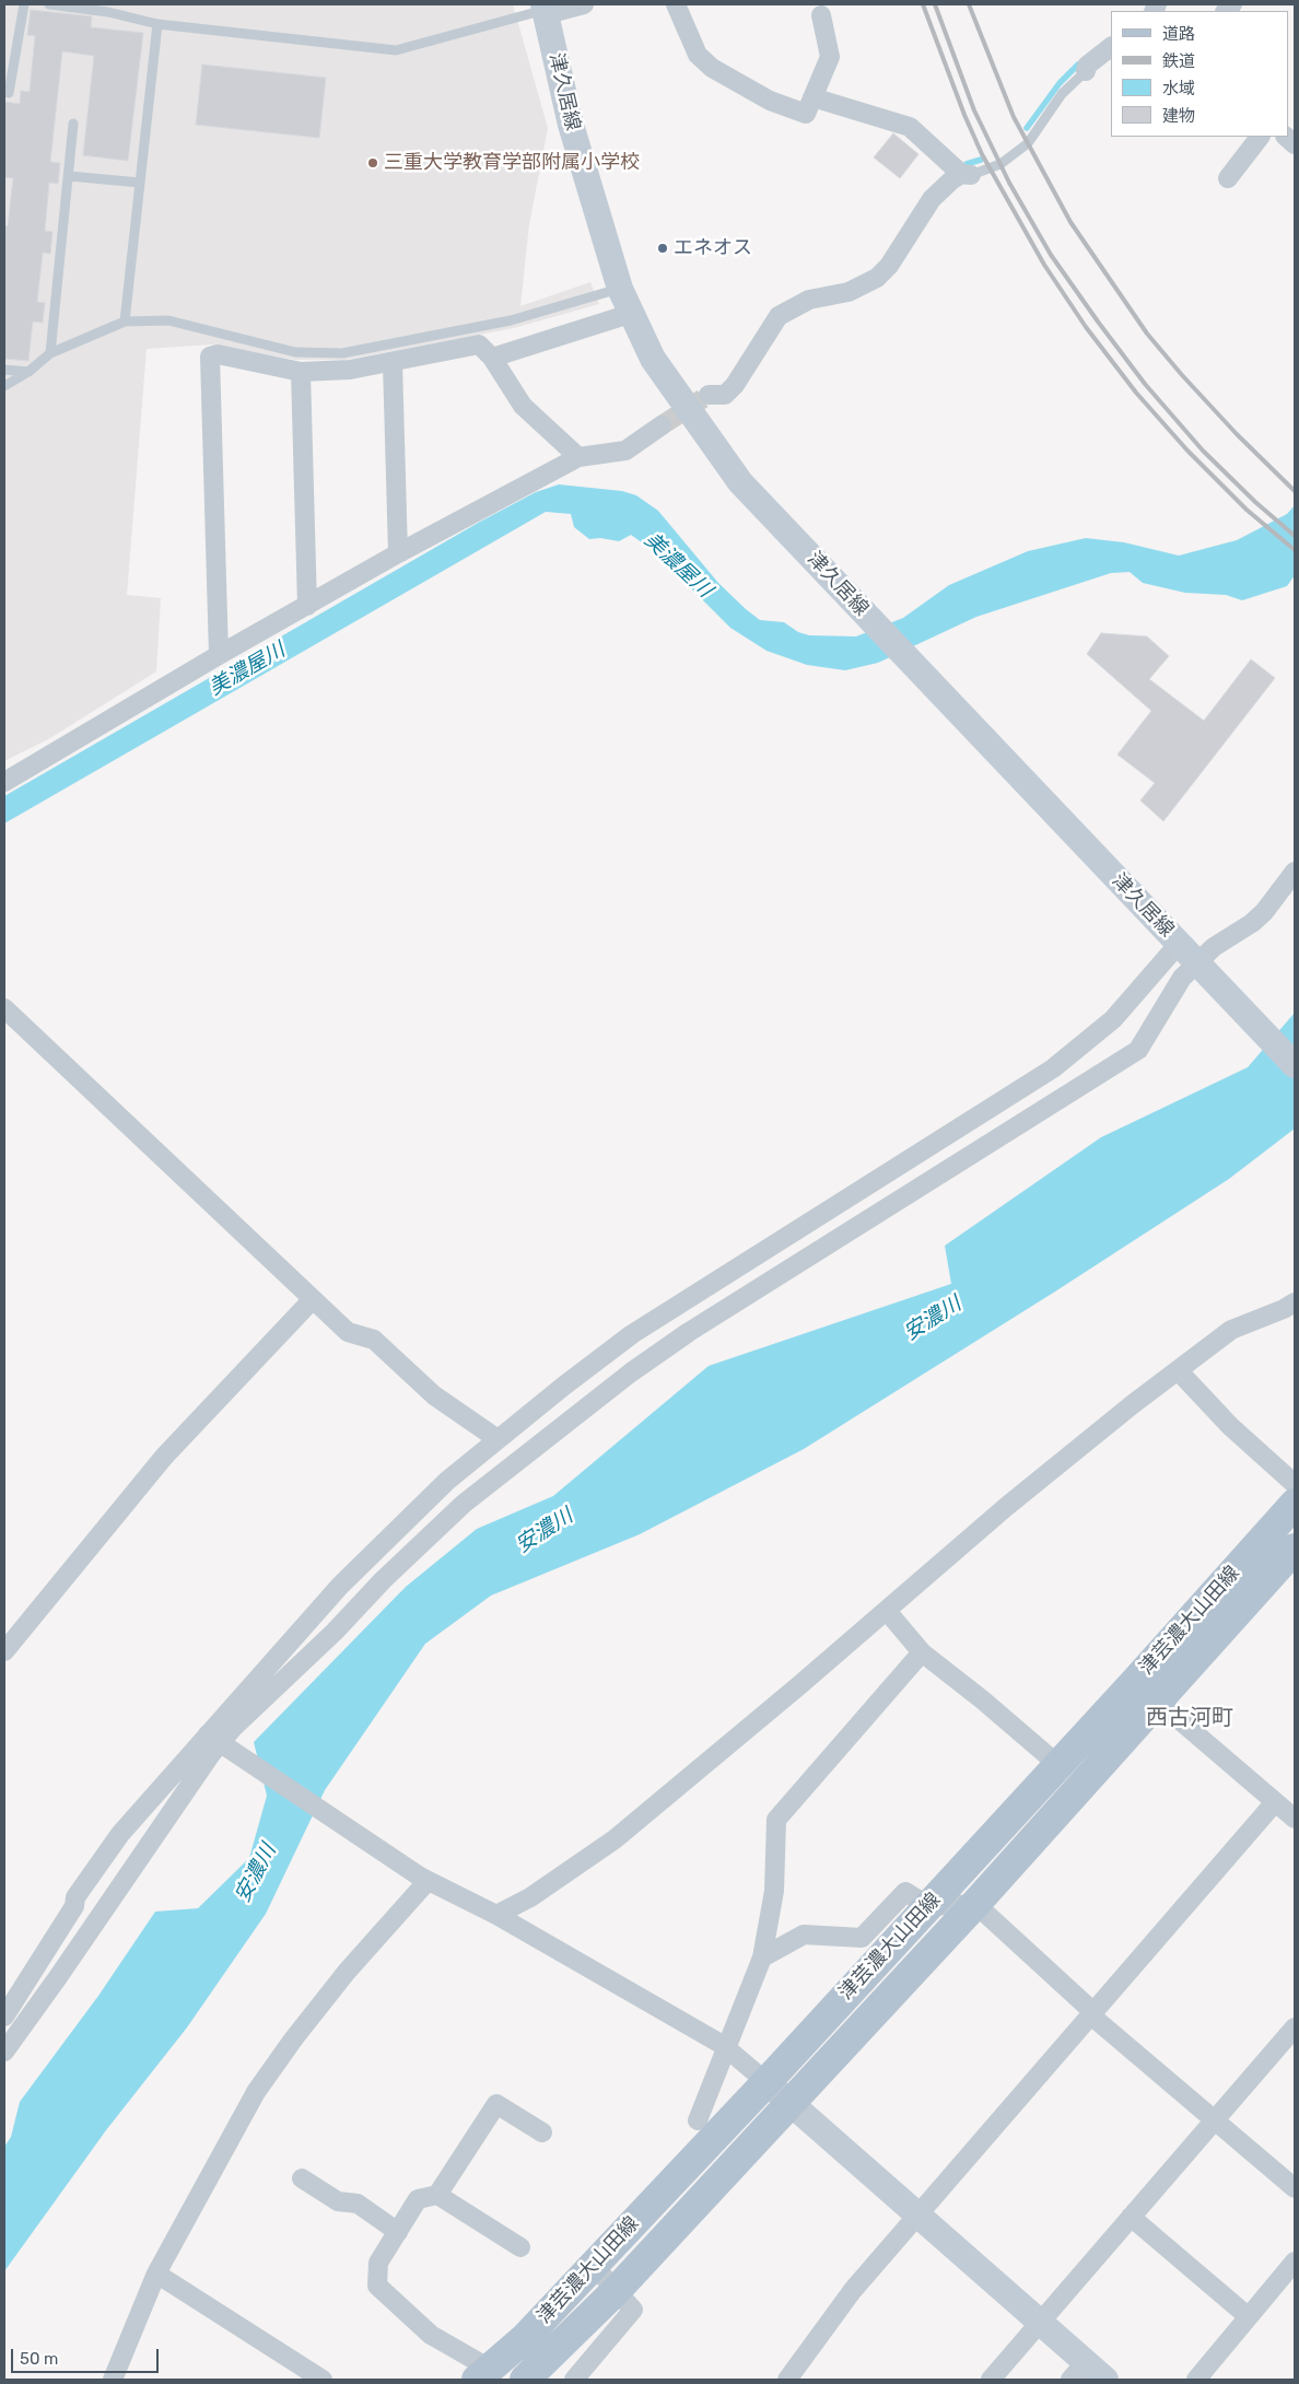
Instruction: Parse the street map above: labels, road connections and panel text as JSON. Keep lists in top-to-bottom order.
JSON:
{
  "streets": {
    "main road": ["津久居線", "津芸濃大山田線"]
  },
  "districts": ["西古河町"],
  "water": ["美濃屋川", "安濃川"],
  "places": ["三重大学教育学部附属小学校", "エネオス"],
  "legend": [
    "道路",
    "鉄道",
    "水域",
    "建物"
  ],
  "scale_bar": "50 m"
}
